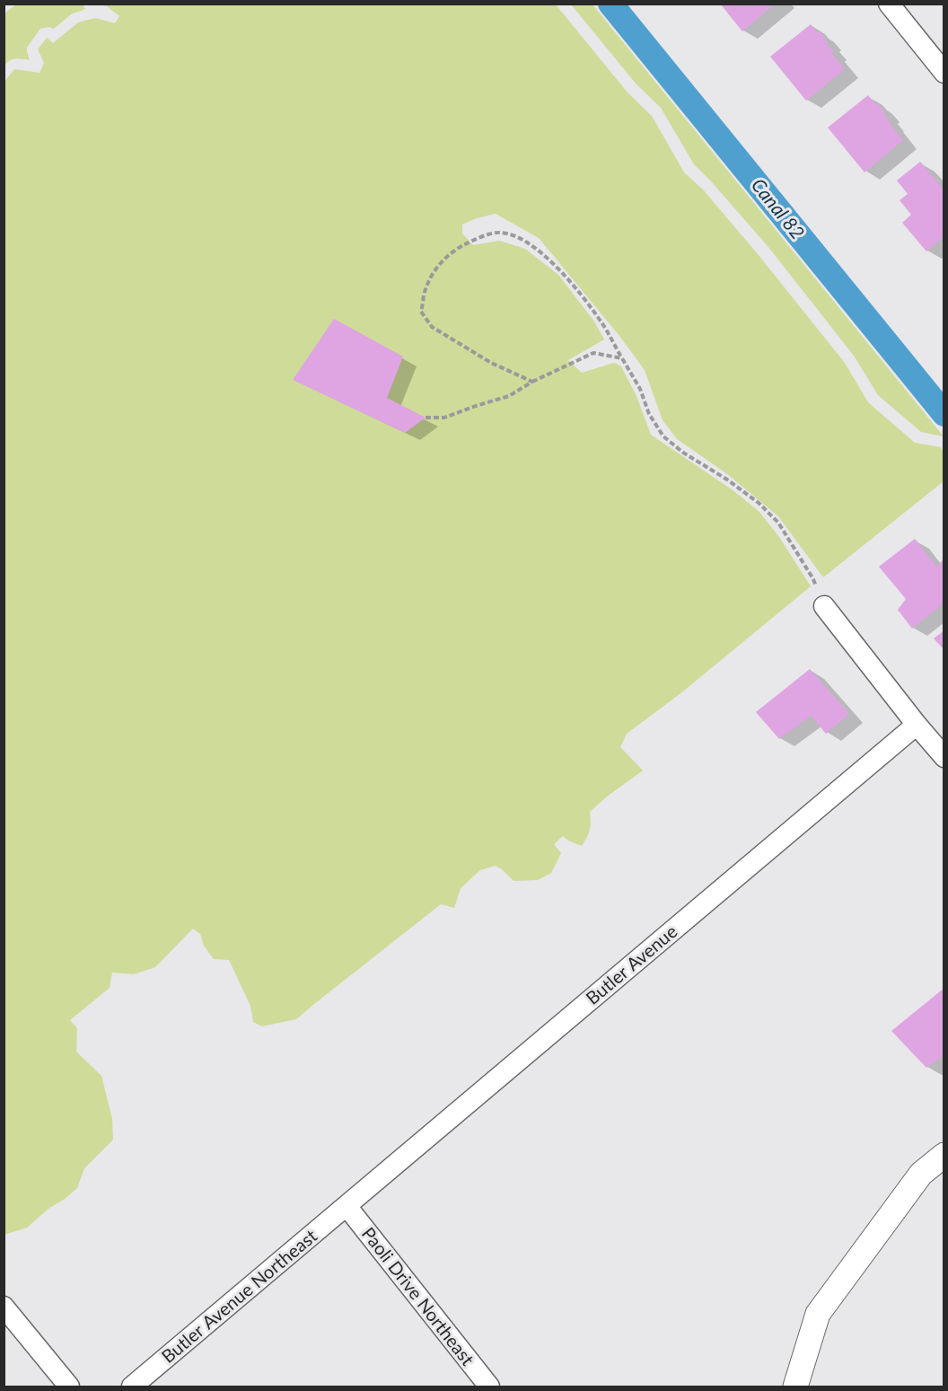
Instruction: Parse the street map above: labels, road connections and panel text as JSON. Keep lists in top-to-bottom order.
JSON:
{
  "streets": {
    "street": ["Butler Avenue", "Butler Avenue Northeast", "Paoli Drive Northeast"]
  },
  "crossings": [
    ["Butler Avenue", "Butler Avenue Northeast"],
    ["Butler Avenue", "Paoli Drive Northeast"],
    ["Butler Avenue Northeast", "Paoli Drive Northeast"]
  ],
  "water": ["Canal 82"]
}
